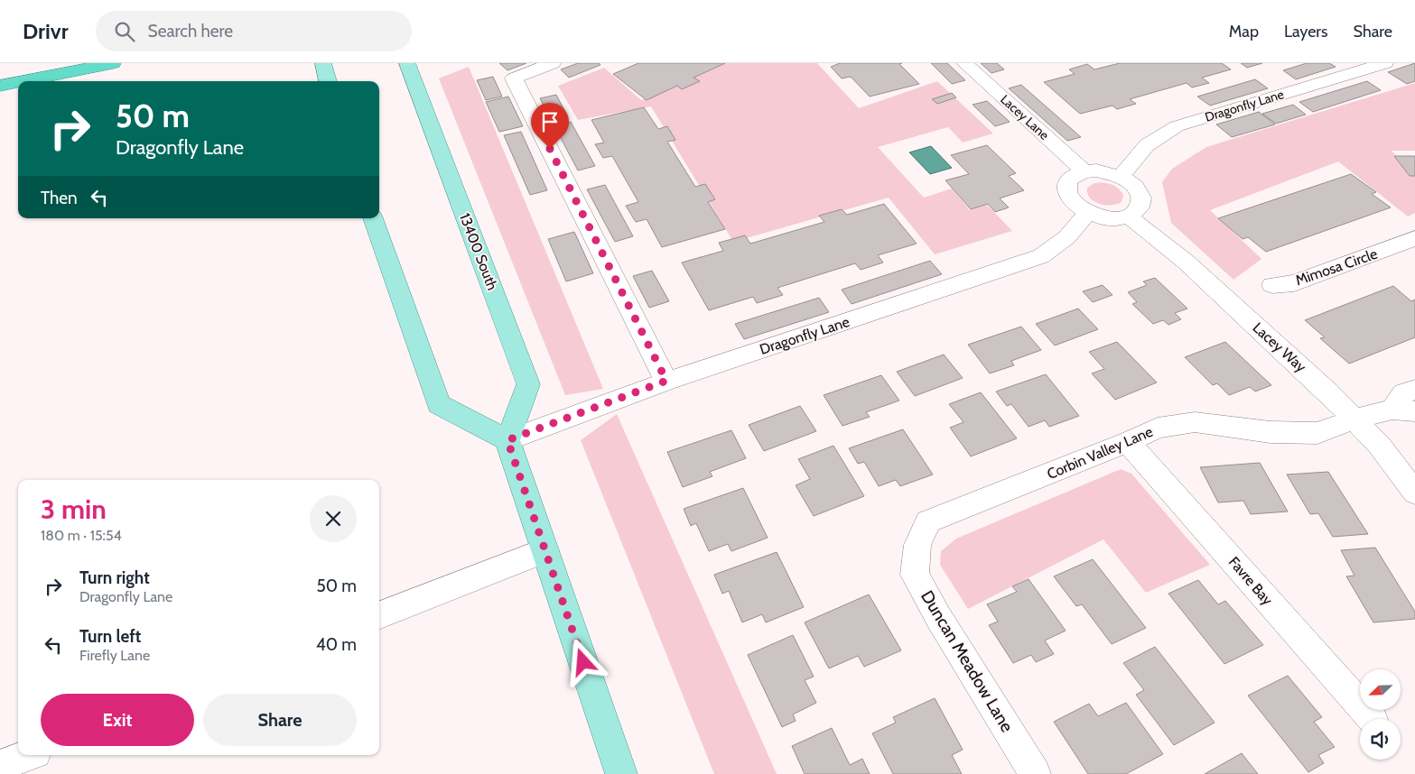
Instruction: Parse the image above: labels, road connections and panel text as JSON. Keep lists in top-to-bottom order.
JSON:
{
  "streets": {
    "main road": ["13400 South"],
    "street": [
      "Dragonfly Lane",
      "Lacey Lane",
      "Mimosa Circle",
      "Lacey Way",
      "Corbin Valley Lane",
      "Favre Bay",
      "Duncan Meadow Lane"
    ]
  },
  "crossings": [
    ["Dragonfly Lane", "Lacey Lane"],
    ["Dragonfly Lane", "13400 South"],
    ["Dragonfly Lane", "Lacey Way"],
    ["Lacey Lane", "Lacey Way"],
    ["Lacey Way", "Corbin Valley Lane"],
    ["Corbin Valley Lane", "Favre Bay"],
    ["Corbin Valley Lane", "Duncan Meadow Lane"]
  ],
  "north": "bottom left",
  "page": {
    "header": "Drivr",
    "search": "Search here",
    "nav": ["Map", "Layers", "Share"],
    "turn": ["50 m", "Dragonfly Lane"],
    "then": "Then",
    "heading": ["3 min", "180 m · 15:54"],
    "list": [
      {
        "name": "Turn right",
        "note": "Dragonfly Lane",
        "value": "50 m"
      },
      {
        "name": "Turn left",
        "note": "Firefly Lane",
        "value": "40 m"
      }
    ],
    "buttons": ["Exit", "Share"]
  }
}
